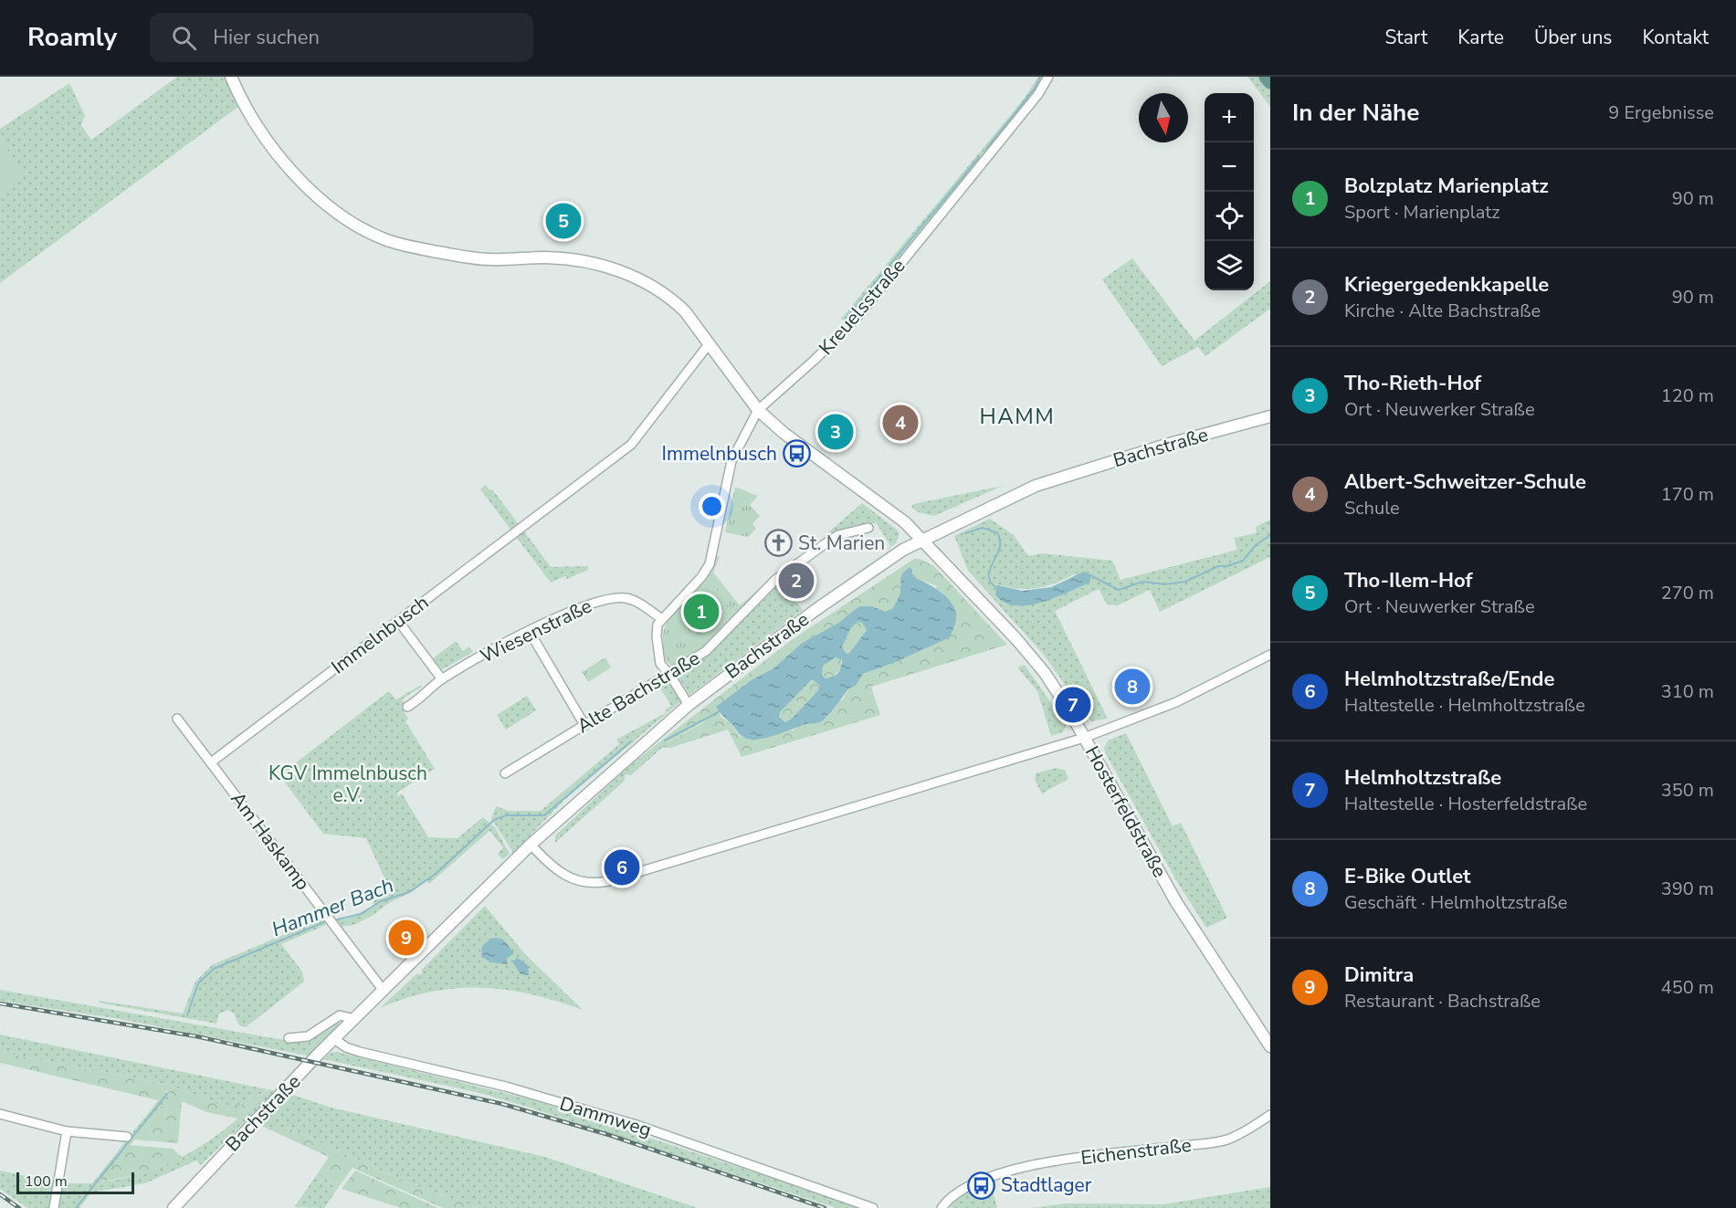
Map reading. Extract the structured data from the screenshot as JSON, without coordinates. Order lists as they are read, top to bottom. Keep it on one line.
{"streets":{"street":["Kreuelsstraße","Bachstraße","Wiesenstraße","Immelnbusch","Alte Bachstraße","Hosterfeldstraße","Am Haskamp","Dammweg","Eichenstraße"]},"crossings":[["Kreuelsstraße","Wiesenstraße"],["Kreuelsstraße","Hosterfeldstraße"],["Bachstraße","Hosterfeldstraße"],["Bachstraße","Am Haskamp"],["Bachstraße","Dammweg"],["Immelnbusch","Hosterfeldstraße"],["Immelnbusch","Am Haskamp"]],"districts":["HAMM"],"water":["Hammer Bach"],"parks":["KGV Immelnbusch e.V."],"places":{"bus stop":["Immelnbusch","Stadtlager"],"church":["St. Marien"]},"scale_bar":"100 m","north":"bottom","page":{"header":"Roamly","search":"Hier suchen","nav":["Start","Karte","Über uns","Kontakt"],"heading":["In der Nähe","9 Ergebnisse"],"map_buttons":["+","−"],"list":[{"mark":"1","name":"Bolzplatz Marienplatz","note":"Sport · Marienplatz","value":"90 m"},{"mark":"2","name":"Kriegergedenkkapelle","note":"Kirche · Alte Bachstraße","value":"90 m"},{"mark":"3","name":"Tho-Rieth-Hof","note":"Ort · Neuwerker Straße","value":"120 m"},{"mark":"4","name":"Albert-Schweitzer-Schule","note":"Schule","value":"170 m"},{"mark":"5","name":"Tho-Ilem-Hof","note":"Ort · Neuwerker Straße","value":"270 m"},{"mark":"6","name":"Helmholtzstraße/Ende","note":"Haltestelle · Helmholtzstraße","value":"310 m"},{"mark":"7","name":"Helmholtzstraße","note":"Haltestelle · Hosterfeldstraße","value":"350 m"},{"mark":"8","name":"E-Bike Outlet","note":"Geschäft · Helmholtzstraße","value":"390 m"},{"mark":"9","name":"Dimitra","note":"Restaurant · Bachstraße","value":"450 m"}],"pins":["5","4","3","2","1","8","7","6","9"],"scale":"100 m"}}
